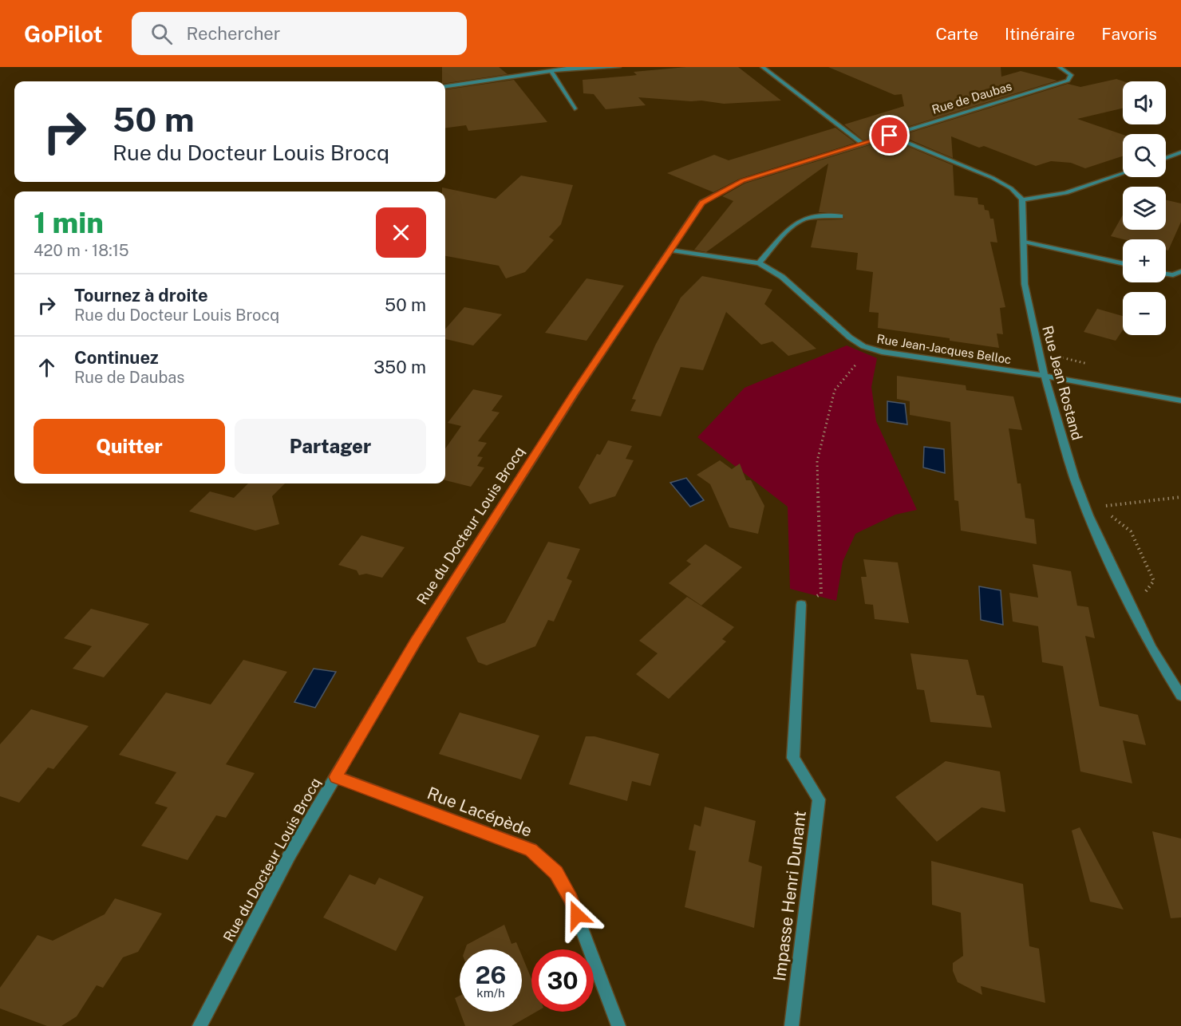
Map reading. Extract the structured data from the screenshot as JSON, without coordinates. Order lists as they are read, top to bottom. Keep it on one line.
{"streets":{"street":["Rue de Daubas","Rue Jean-Jacques Belloc","Rue Jean Rostand","Rue du Docteur Louis Brocq","Rue Lacépède","Impasse Henri Dunant"]},"crossings":[["Rue de Daubas","Rue du Docteur Louis Brocq"],["Rue Jean-Jacques Belloc","Rue Jean Rostand"],["Rue Jean-Jacques Belloc","Rue du Docteur Louis Brocq"],["Rue du Docteur Louis Brocq","Rue Lacépède"]],"page":{"header":"GoPilot","search":"Rechercher","nav":["Carte","Itinéraire","Favoris"],"map_buttons":["+","−"],"turn":["50 m","Rue du Docteur Louis Brocq"],"heading":["1 min","420 m · 18:15"],"list":[{"name":"Tournez à droite","note":"Rue du Docteur Louis Brocq","value":"50 m"},{"name":"Continuez","note":"Rue de Daubas","value":"350 m"}],"buttons":["Quitter","Partager"],"speed":"26 km/h","limit":"30"}}
